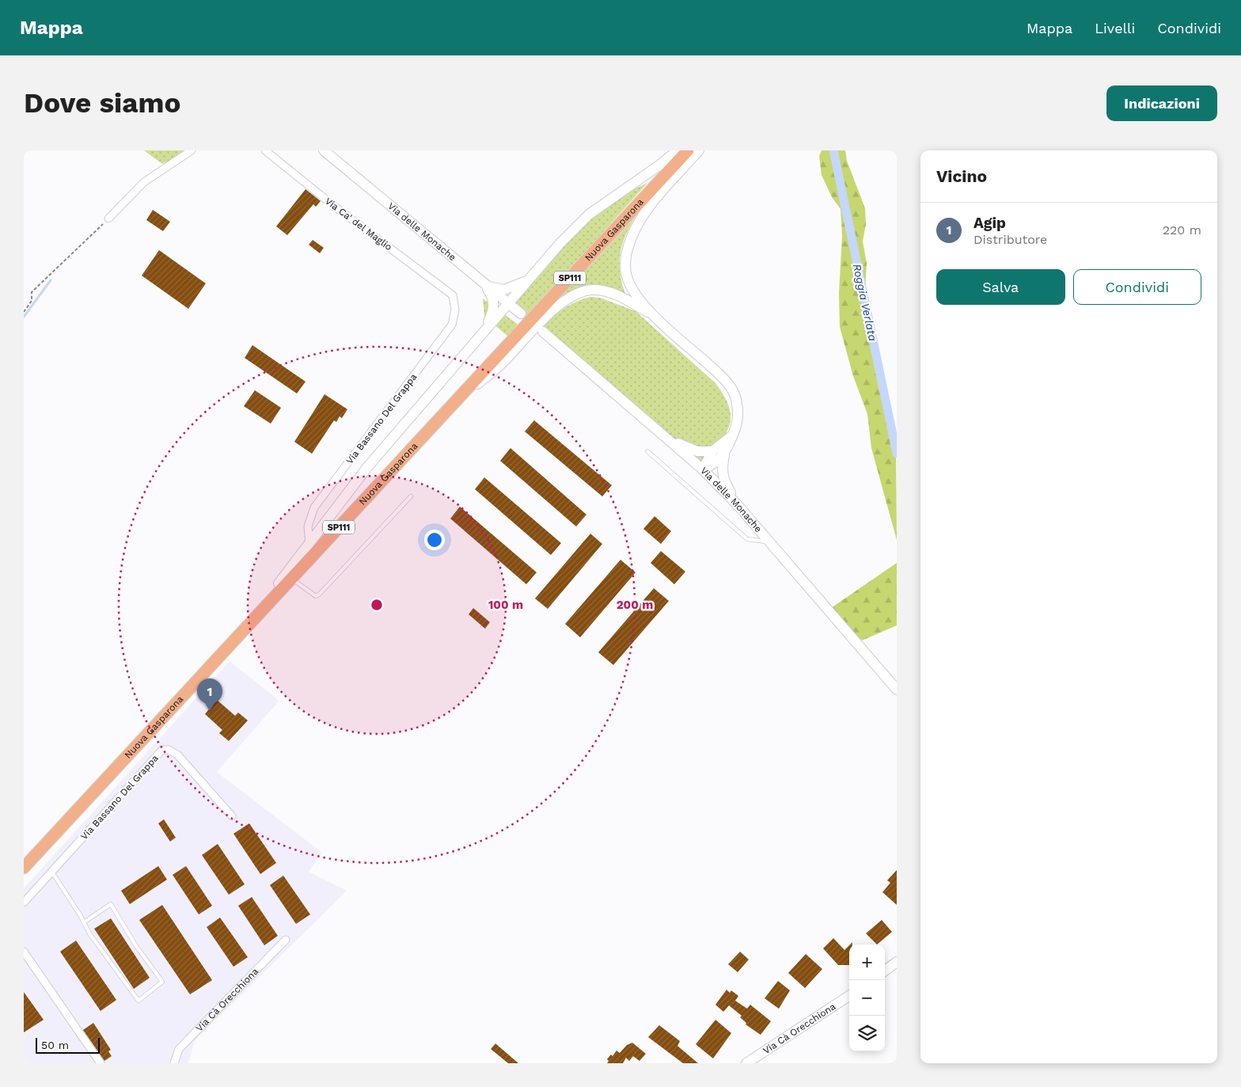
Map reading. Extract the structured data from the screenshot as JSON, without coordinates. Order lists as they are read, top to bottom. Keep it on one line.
{"streets":{"main road":["Nuova Gasparona","SP111"],"street":["Via Ca' del Maglio","Via delle Monache","Via Bassano Del Grappa","Via Cà Orecchiona"]},"crossings":[["Via Ca' del Maglio","Via Bassano Del Grappa"]],"water":["Roggia Verlata"],"scale_bar":"50 m","page":{"header":"Mappa","nav":["Mappa","Livelli","Condividi"],"buttons":["Indicazioni",["Salva","Condividi"]],"title":"Dove siamo","heading":"Vicino","list":[{"mark":"1","name":"Agip","note":"Distributore","value":"220 m"}],"pins":"1","map_buttons":["+","−"],"scale":"50 m"},"rings":["100 m","200 m"]}
